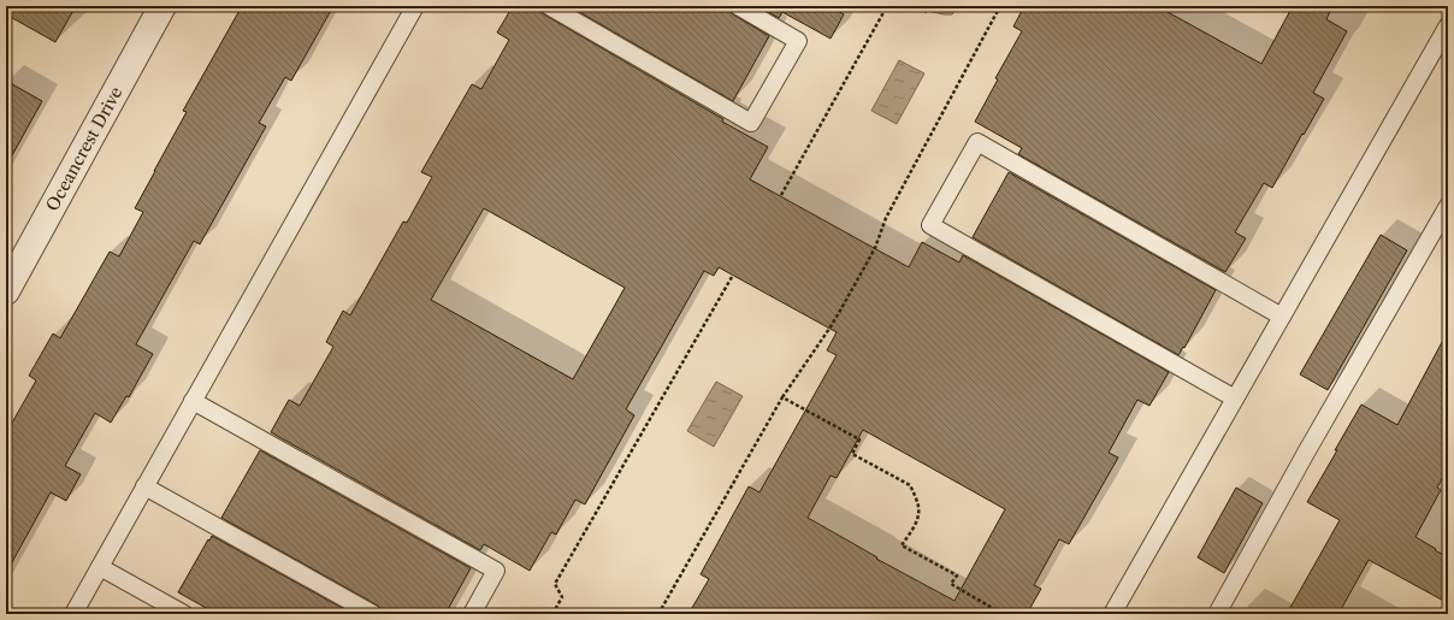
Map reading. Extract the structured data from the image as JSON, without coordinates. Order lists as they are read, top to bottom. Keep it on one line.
{"streets":{"street":["Oceancrest Drive"]}}
